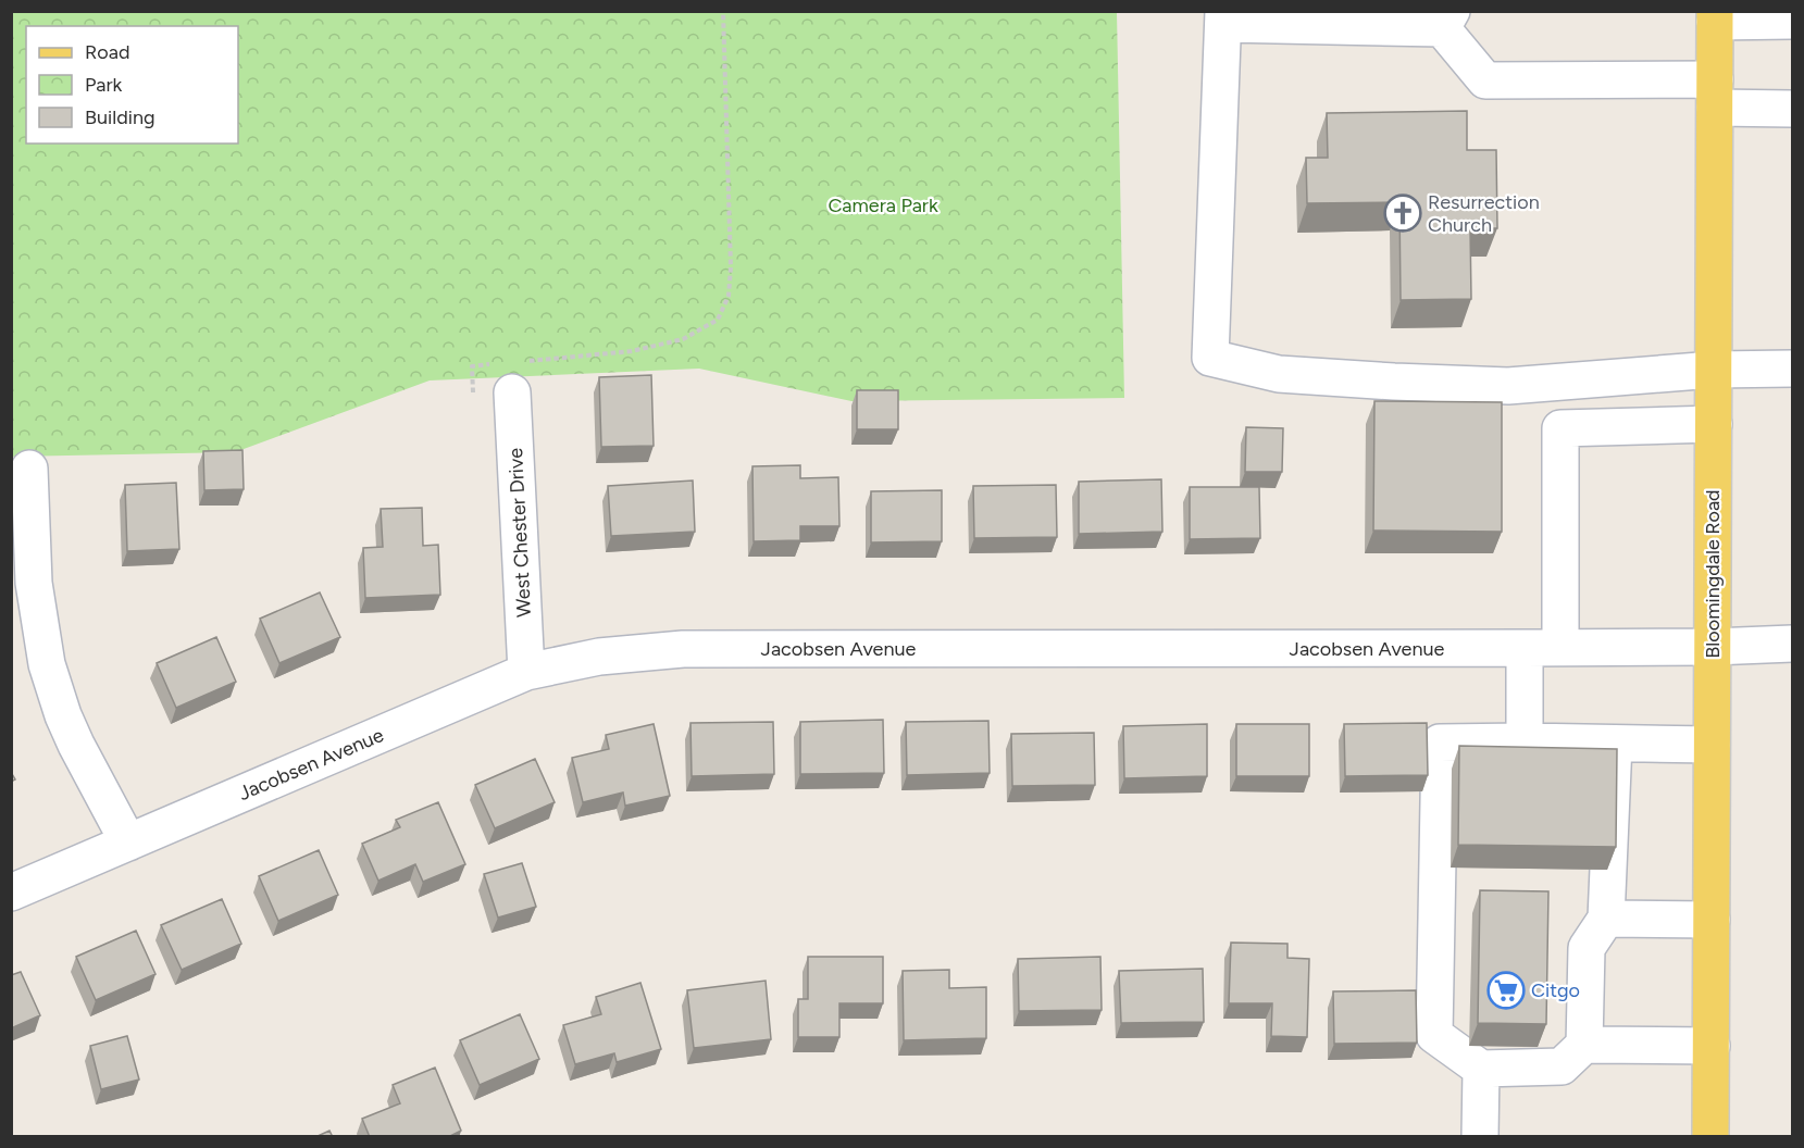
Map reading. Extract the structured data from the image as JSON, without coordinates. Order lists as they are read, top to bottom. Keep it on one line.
{"streets":{"main road":["Bloomingdale Road"],"street":["West Chester Drive","Jacobsen Avenue"]},"crossings":[["West Chester Drive","Jacobsen Avenue"],["Bloomingdale Road","Jacobsen Avenue"]],"parks":["Camera Park"],"places":{"church":["Resurrection Church"],"supermarket":["Citgo"]},"legend":["Road","Park","Building"]}
